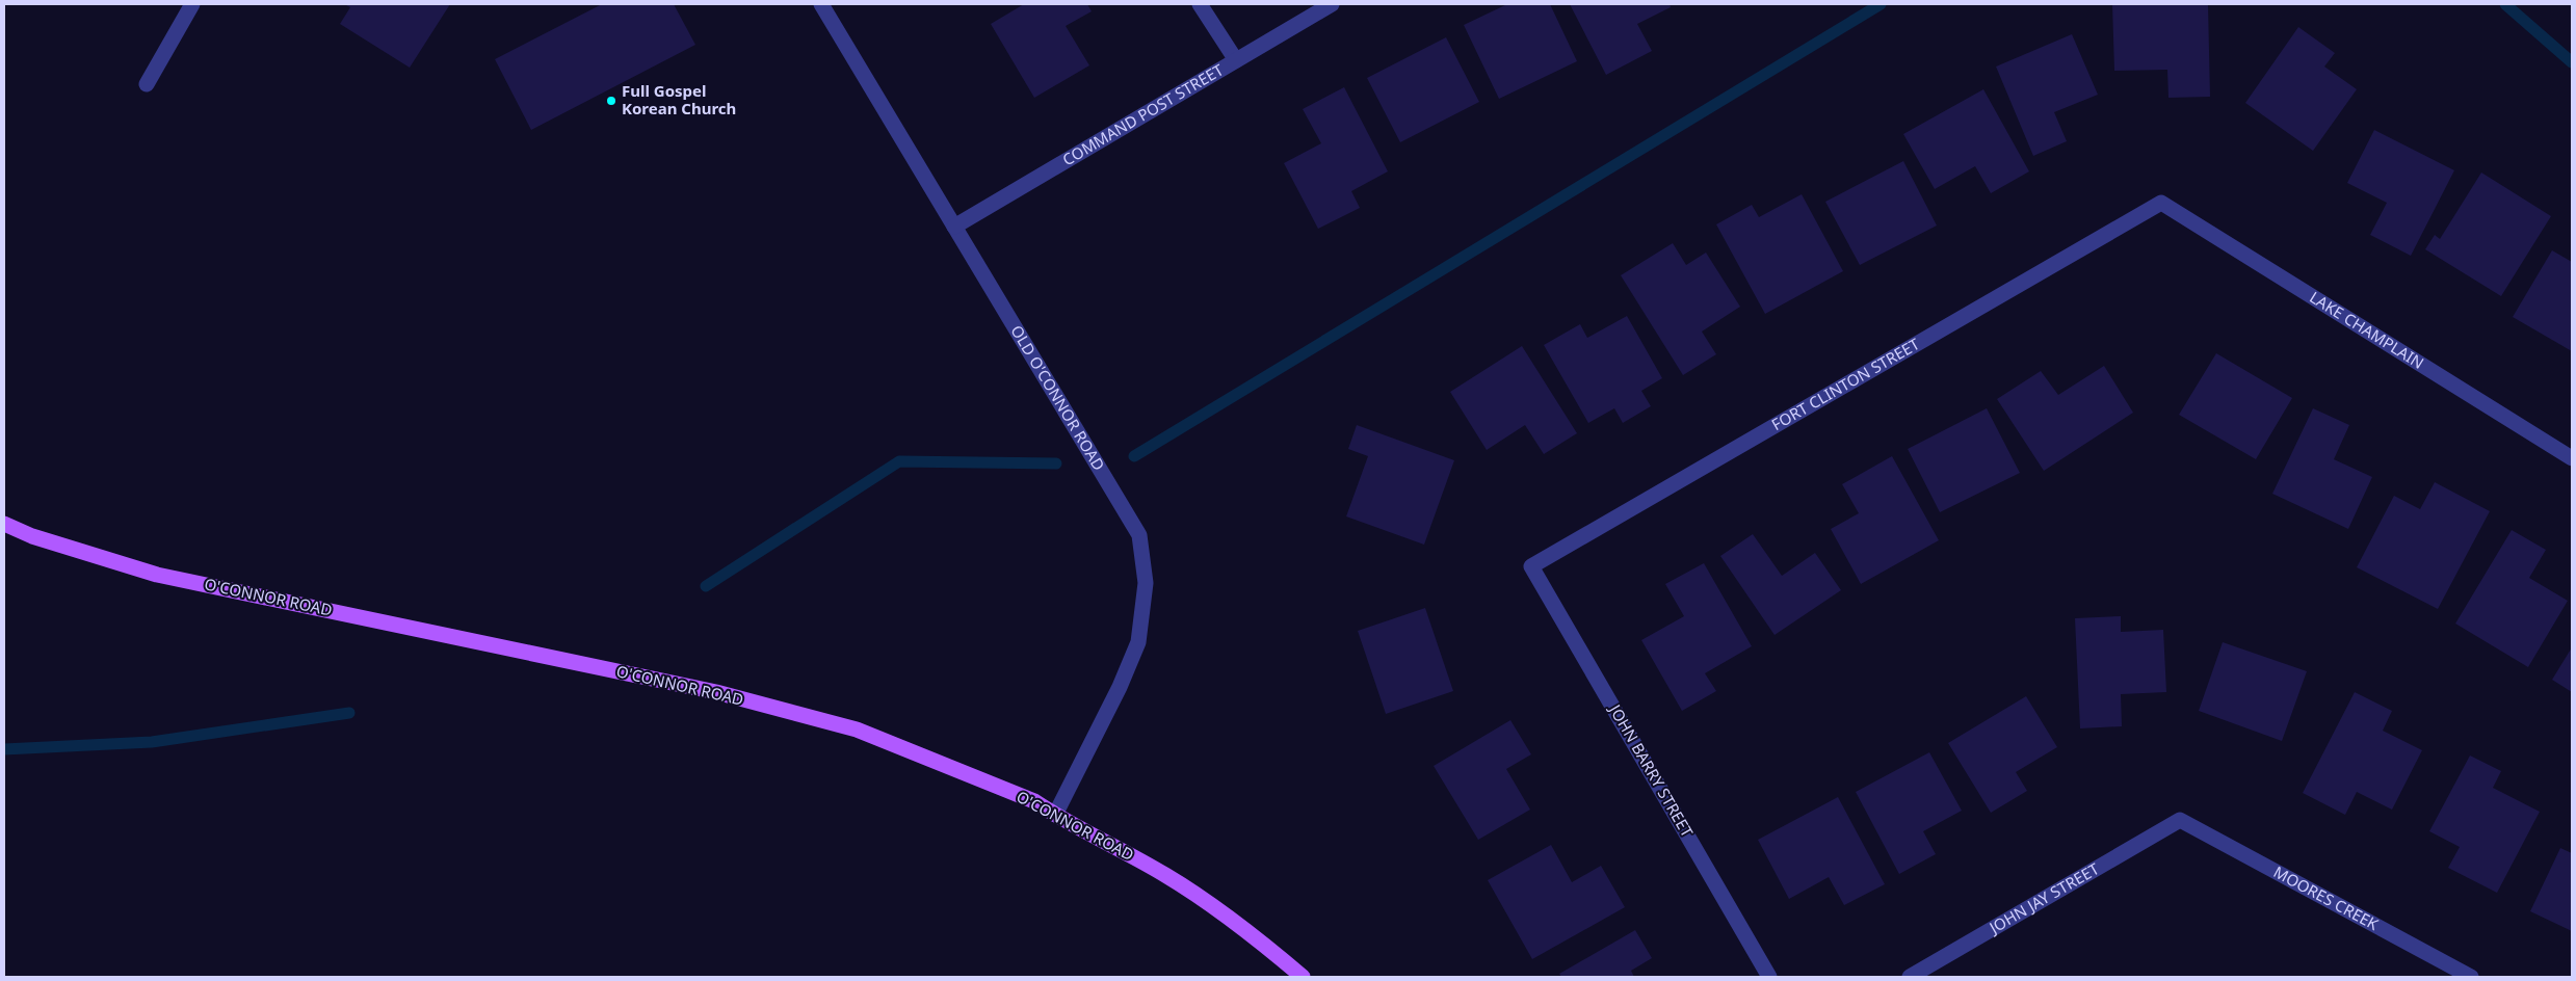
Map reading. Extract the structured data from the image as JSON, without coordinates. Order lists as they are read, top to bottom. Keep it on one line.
{"streets":{"main road":["O'CONNOR ROAD"],"street":["COMMAND POST STREET","LAKE CHAMPLAIN","FORT CLINTON STREET","OLD O'CONNOR ROAD","JOHN BARRY STREET","JOHN JAY STREET","MOORES CREEK"]},"crossings":[["COMMAND POST STREET","OLD O'CONNOR ROAD"],["LAKE CHAMPLAIN","FORT CLINTON STREET"],["FORT CLINTON STREET","JOHN BARRY STREET"],["OLD O'CONNOR ROAD","O'CONNOR ROAD"],["JOHN JAY STREET","MOORES CREEK"]],"places":["Full Gospel Korean Church"]}
